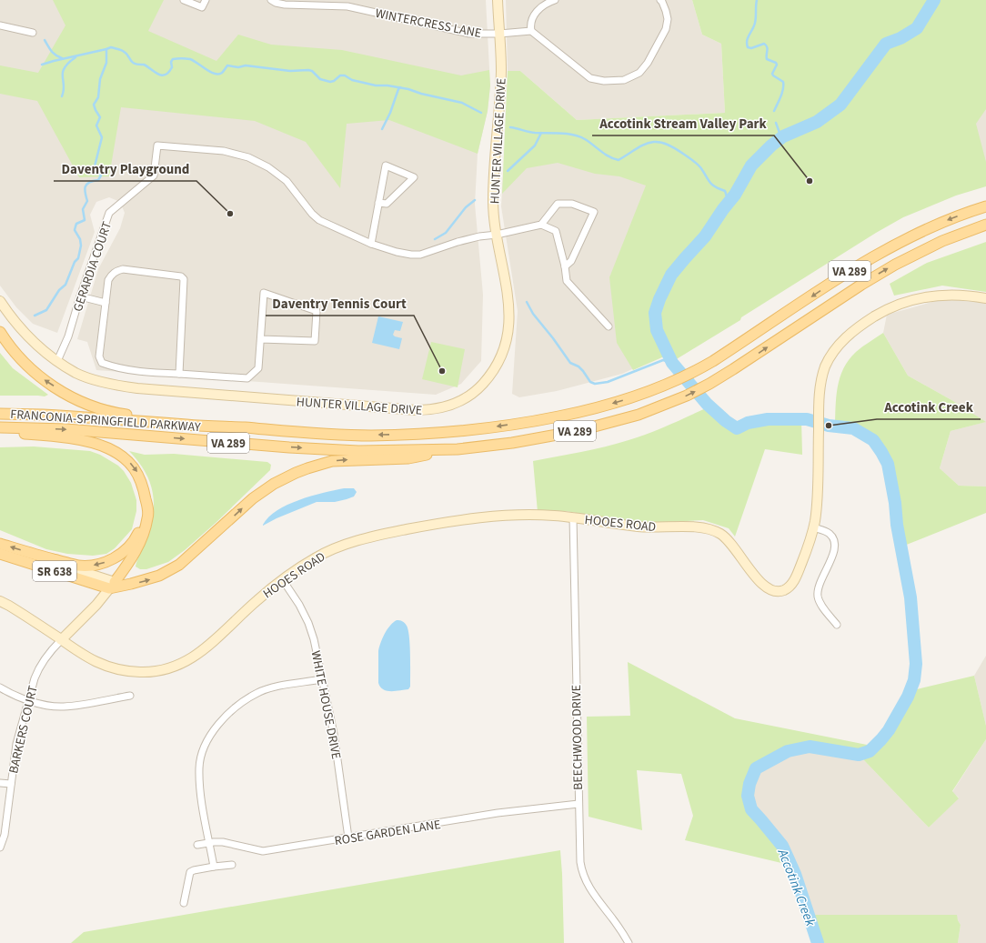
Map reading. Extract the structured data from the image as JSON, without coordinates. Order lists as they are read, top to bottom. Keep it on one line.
{"streets":{"main road":["VA 289","FRANCONIA-SPRINGFIELD PARKWAY","SR 638"],"street":["WINTERCRESS LANE","HUNTER VILLAGE DRIVE","GERARDIA COURT","HOOES ROAD","WHITE HOUSE DRIVE","BARKERS COURT","BEECHWOOD DRIVE","ROSE GARDEN LANE"]},"crossings":[["WINTERCRESS LANE","HUNTER VILLAGE DRIVE"],["HUNTER VILLAGE DRIVE","GERARDIA COURT"],["HOOES ROAD","WHITE HOUSE DRIVE"],["HOOES ROAD","BARKERS COURT"],["HOOES ROAD","BEECHWOOD DRIVE"],["WHITE HOUSE DRIVE","ROSE GARDEN LANE"],["BEECHWOOD DRIVE","ROSE GARDEN LANE"]],"water":["Accotink Creek"],"places":["Accotink Stream Valley Park","Daventry Playground","Daventry Tennis Court","Accotink Creek"]}
